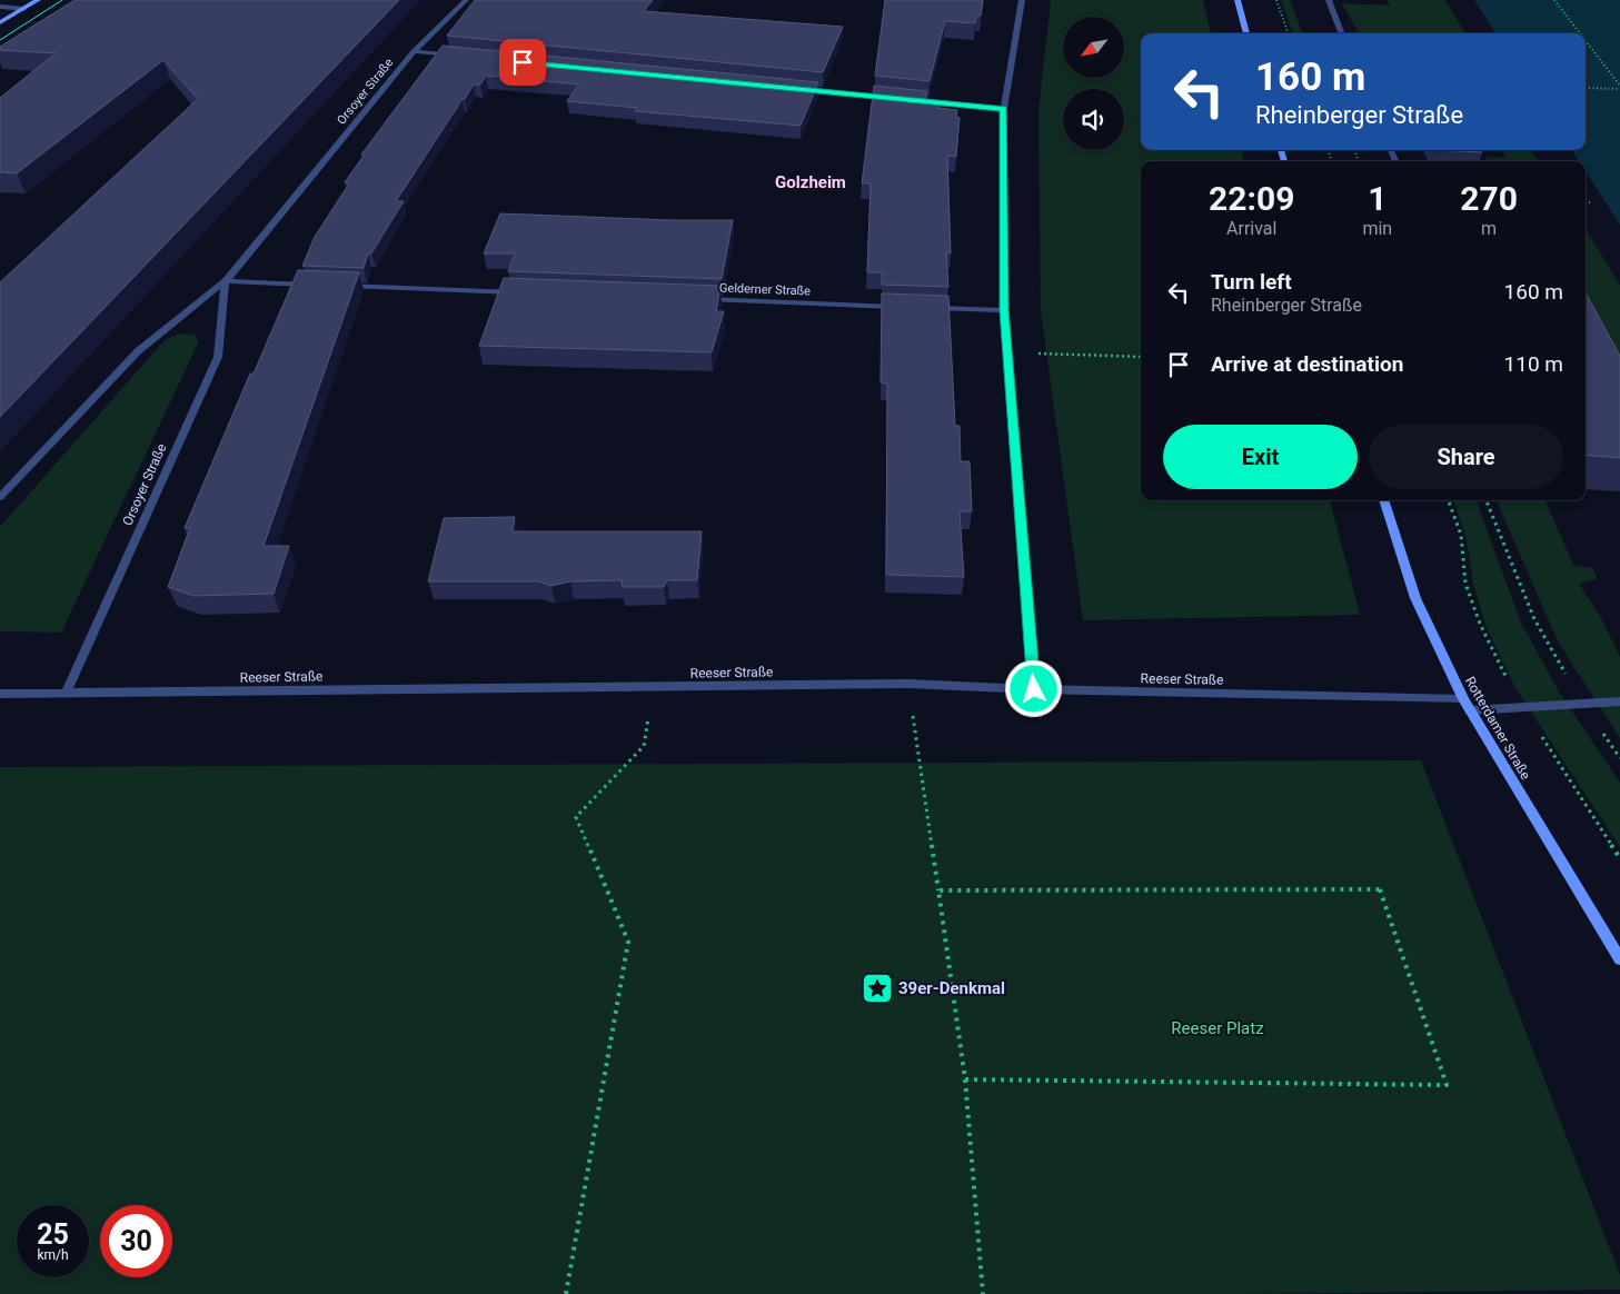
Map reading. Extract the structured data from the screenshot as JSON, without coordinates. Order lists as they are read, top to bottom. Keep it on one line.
{"streets":{"street":["Orsoyer Straße","Gelderner Straße","Reeser Straße","Rotterdamer Straße"]},"crossings":[["Orsoyer Straße","Reeser Straße"],["Reeser Straße","Rotterdamer Straße"]],"districts":["Golzheim"],"parks":["Reeser Platz"],"places":{"place":["39er-Denkmal"]},"north":"bottom left","page":{"turn":["160 m","Rheinberger Straße"],"eta":["22:09","Arrival","1","min","270","m"],"list":[{"name":"Turn left","note":"Rheinberger Straße","value":"160 m"},{"name":"Arrive at destination","value":"110 m"}],"buttons":["Exit","Share"],"speed":"25 km/h","limit":"30"}}
